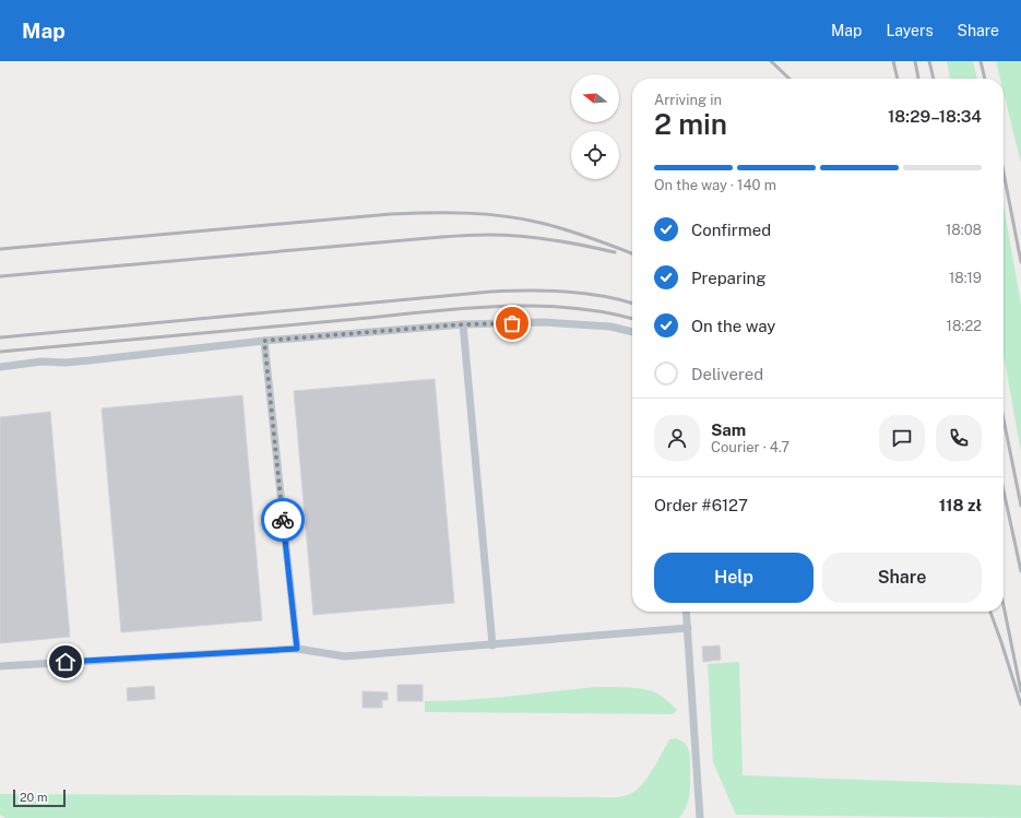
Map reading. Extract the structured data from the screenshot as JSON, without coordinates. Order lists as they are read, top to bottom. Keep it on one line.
{"scale_bar":"20 m","north":"left","page":{"header":"Map","nav":["Map","Layers","Share"],"heading":["2 min","Arriving in","18:29–18:34"],"panel":["Sam","Courier · 4.7","Order #6127","118 zł"],"bar":"On the way · 140 m","list":[["Confirmed","18:08"],["Preparing","18:19"],["On the way","18:22"],"Delivered"],"buttons":["Help","Share"],"scale":"20 m"}}
